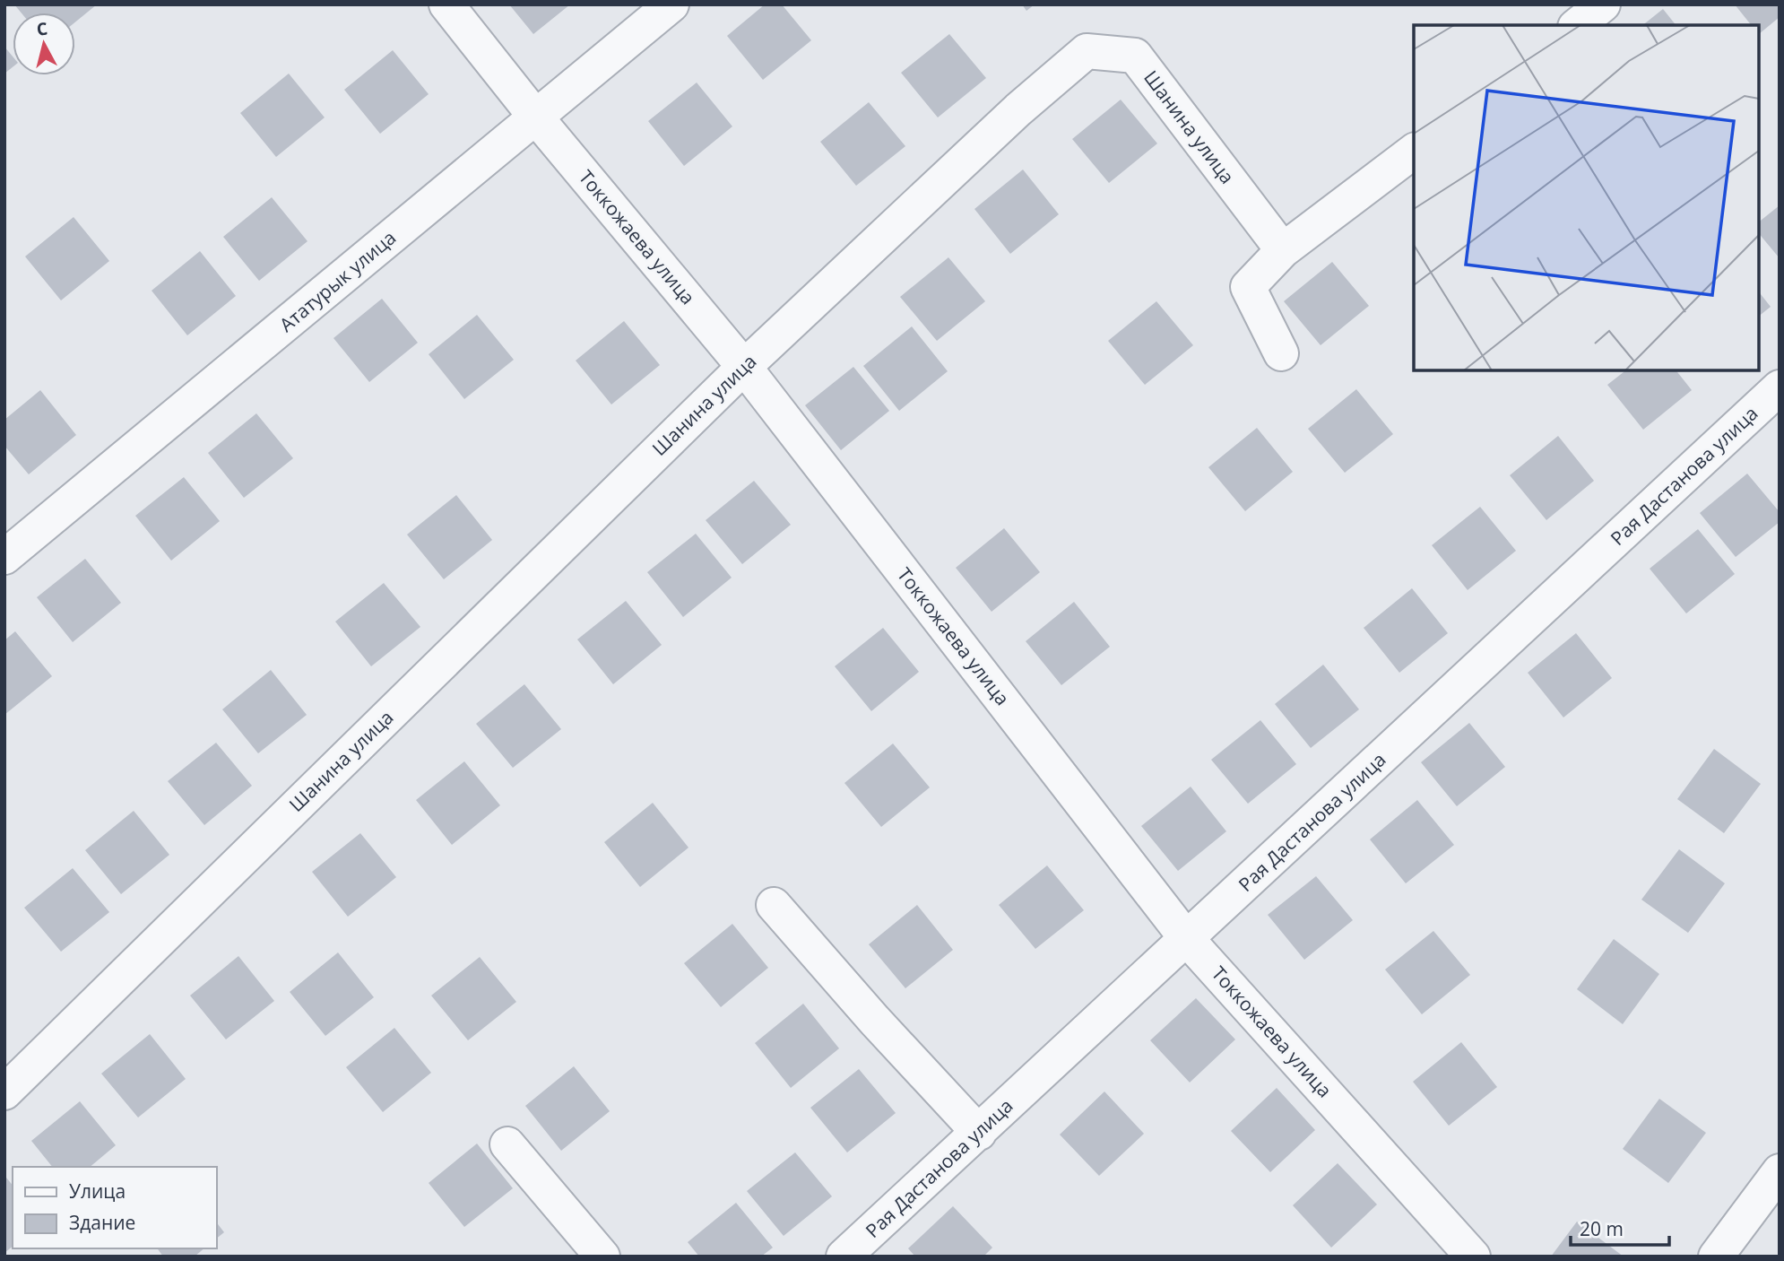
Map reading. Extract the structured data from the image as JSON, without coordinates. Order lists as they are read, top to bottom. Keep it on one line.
{"streets":{"street":["Шанина улица","Токкожаева улица","Ататурык улица","Рая Дастанова улица"]},"crossings":[["Шанина улица","Токкожаева улица"],["Токкожаева улица","Ататурык улица"],["Токкожаева улица","Рая Дастанова улица"]],"legend":["Улица","Здание"],"scale_bar":"20 m","north":"top"}
